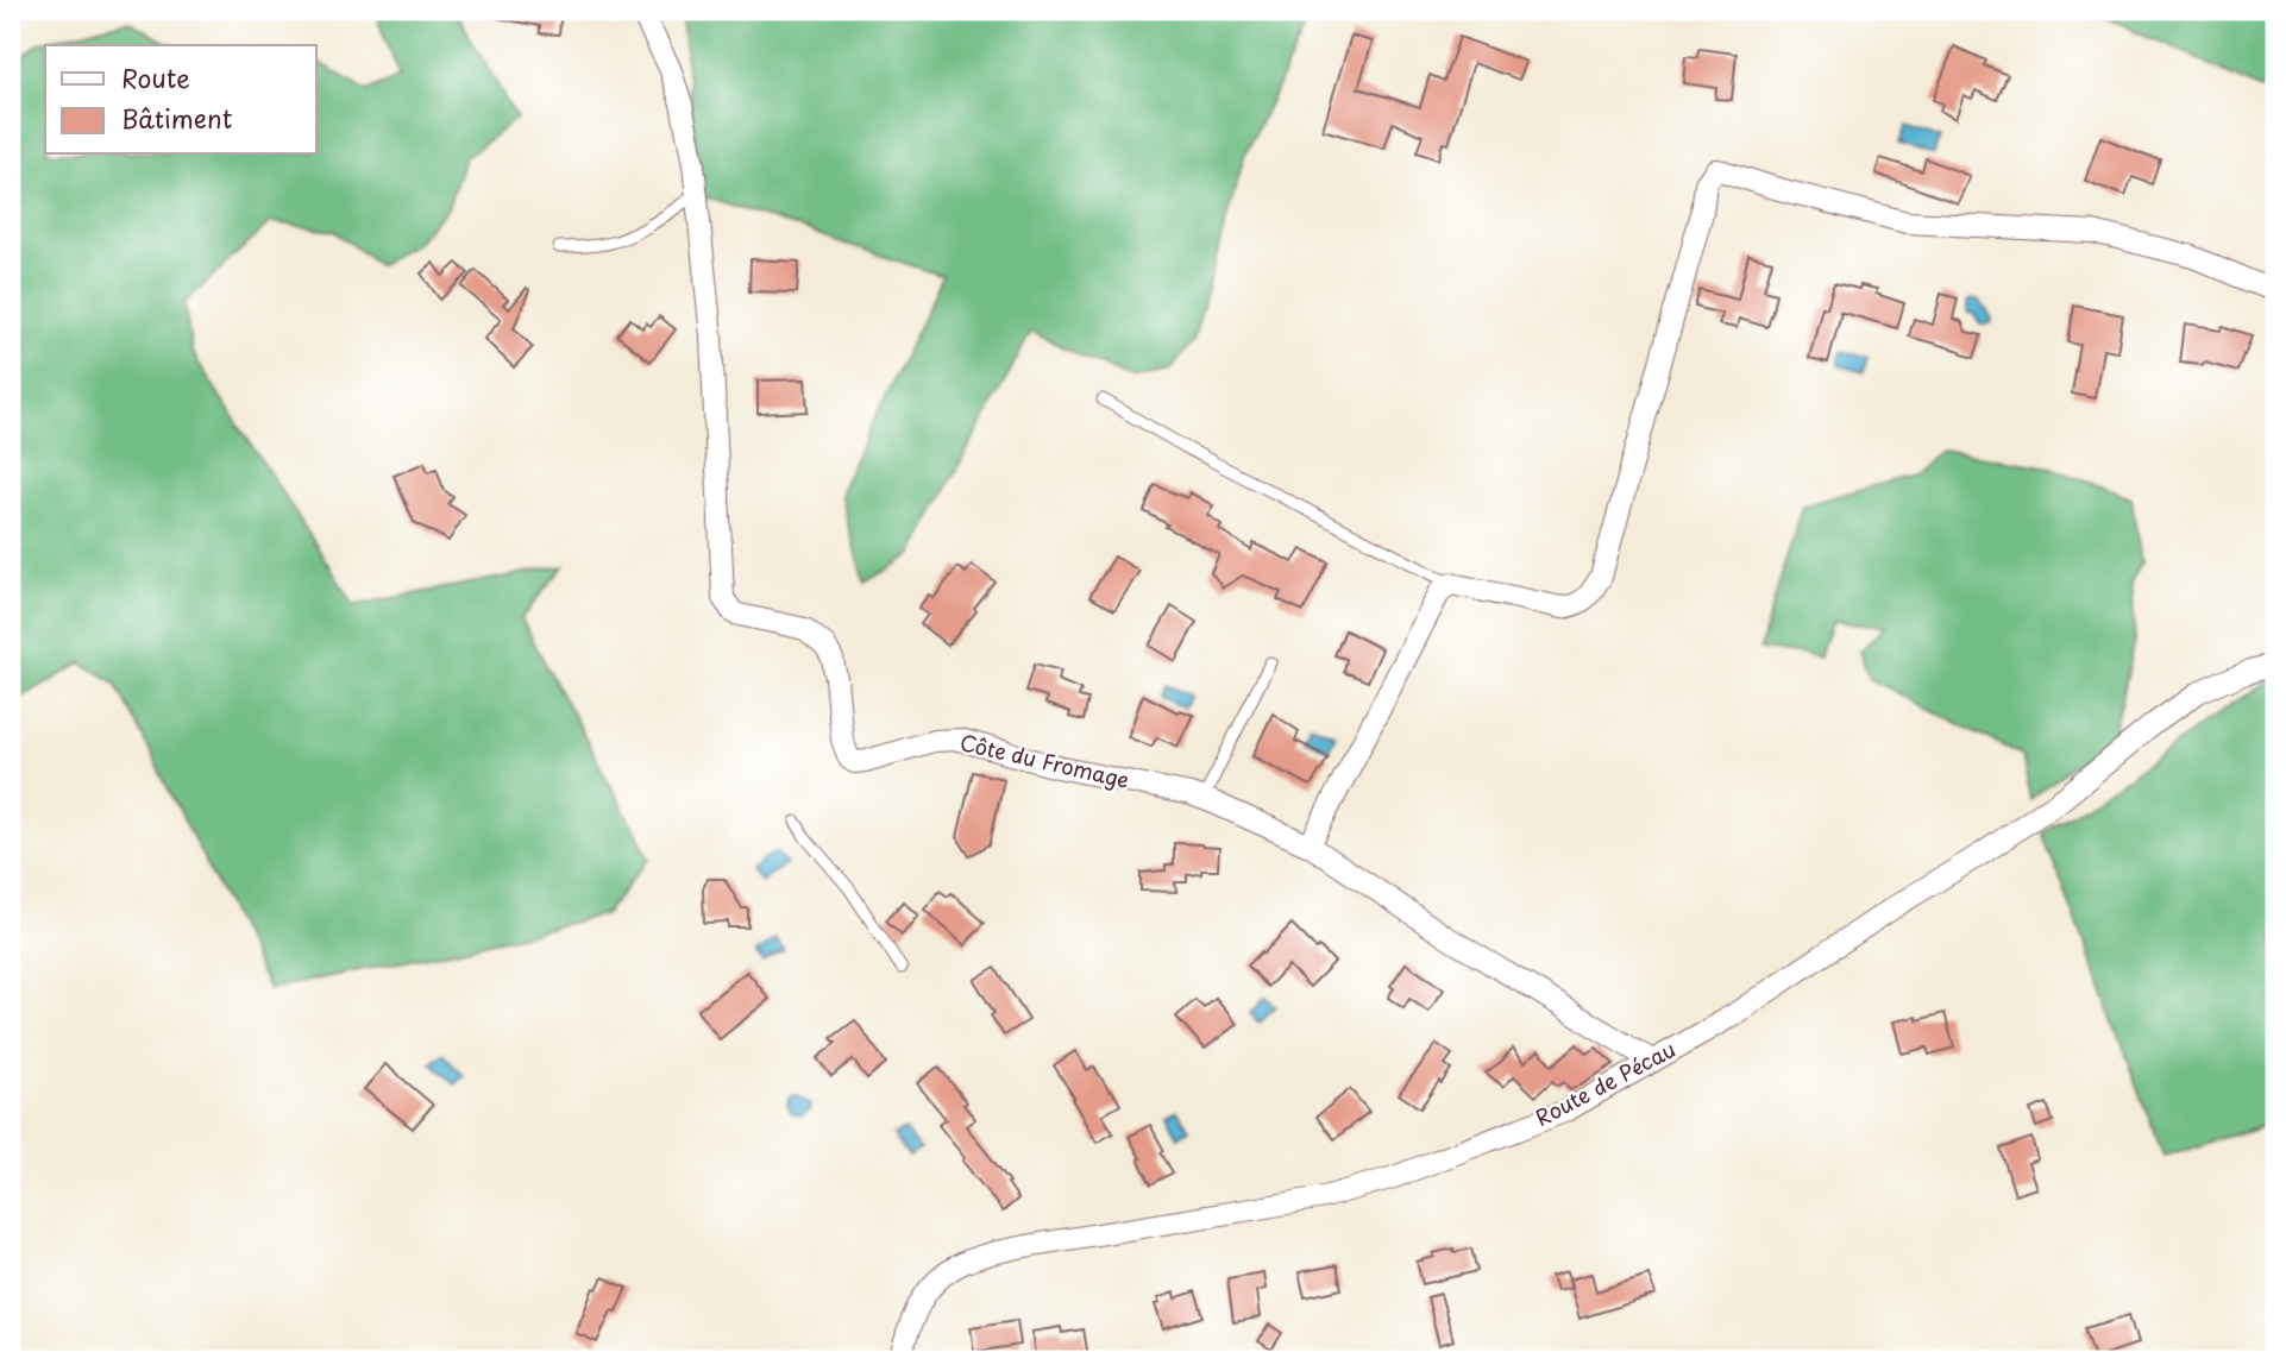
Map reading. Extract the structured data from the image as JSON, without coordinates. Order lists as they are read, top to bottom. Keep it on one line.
{"streets":{"street":["Côte du Fromage","Route de Pécau"]},"crossings":[["Côte du Fromage","Route de Pécau"]],"legend":["Route","Bâtiment"]}
